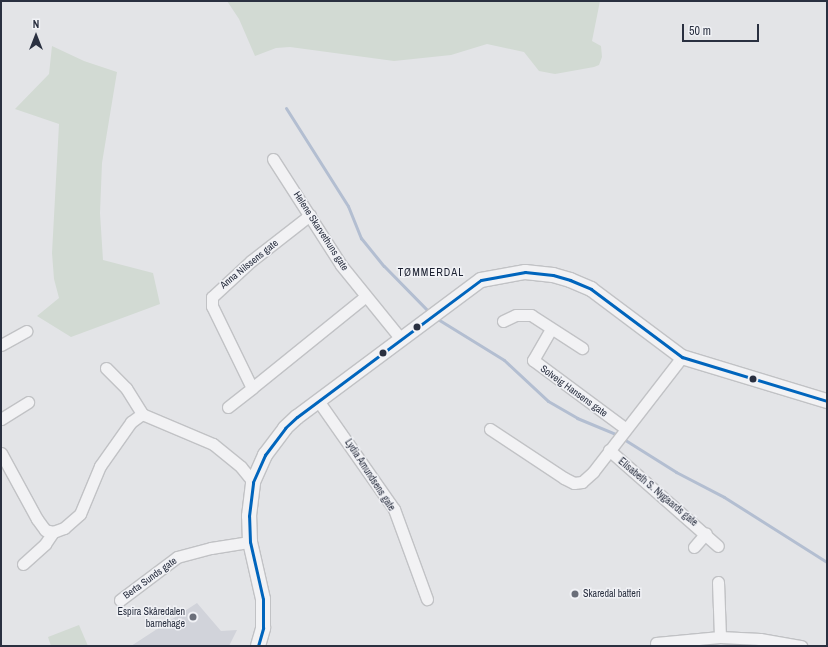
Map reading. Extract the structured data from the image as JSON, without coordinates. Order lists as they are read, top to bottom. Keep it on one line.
{"streets":{"street":["Helene Skarvethuns gate","Anna Nilssens gate","Solveig Hansens gate","Lydia Amundsens gate","Elisabeth S. Nygaards gate","Berta Sunds gate"]},"crossings":[["Helene Skarvethuns gate","Anna Nilssens gate"],["Solveig Hansens gate","Elisabeth S. Nygaards gate"]],"districts":["TØMMERDAL"],"places":["Skaredal batteri","Espira Skåredalen barnehage"],"scale_bar":"50 m","north":"top"}
